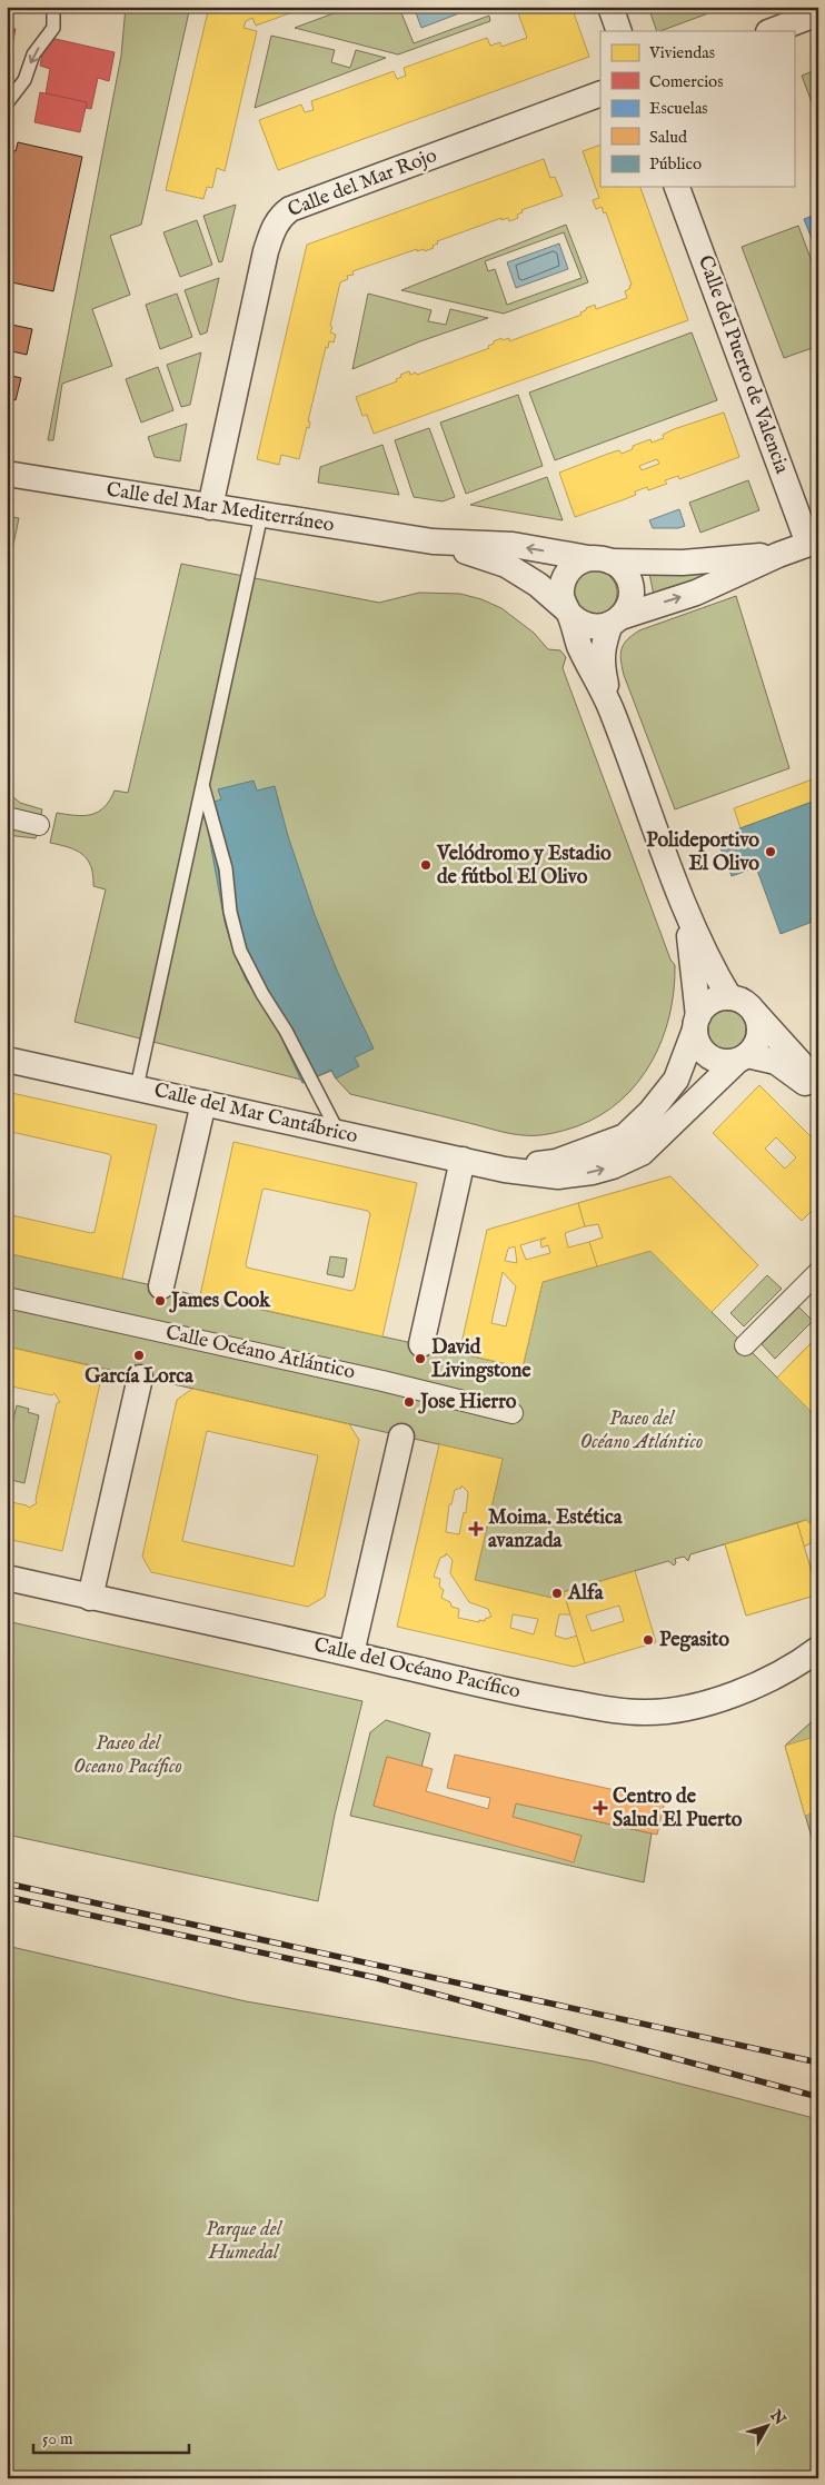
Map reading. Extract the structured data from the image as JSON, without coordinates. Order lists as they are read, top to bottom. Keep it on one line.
{"streets":{"street":["Calle del Mar Rojo","Calle del Puerto de Valencia","Calle del Mar Mediterráneo","Calle del Mar Cantábrico","Calle Océano Atlántico","Calle del Océano Pacífico"]},"crossings":[["Calle del Mar Rojo","Calle del Mar Mediterráneo"],["Calle del Puerto de Valencia","Calle del Mar Mediterráneo"]],"parks":["Paseo del Océano Atlántico","Paseo del Oceano Pacífico","Parque del Humedal"],"places":{"other":["Polideportivo El Olivo","Velódromo y Estadio de fútbol El Olivo","James Cook","García Lorca","David Livingstone","Jose Hierro","Alfa","Pegasito"],"health":["Moima. Estética avanzada","Centro de Salud El Puerto"]},"legend":["Viviendas","Comercios","Escuelas","Salud","Público"],"scale_bar":"50 m","north":"top right"}
